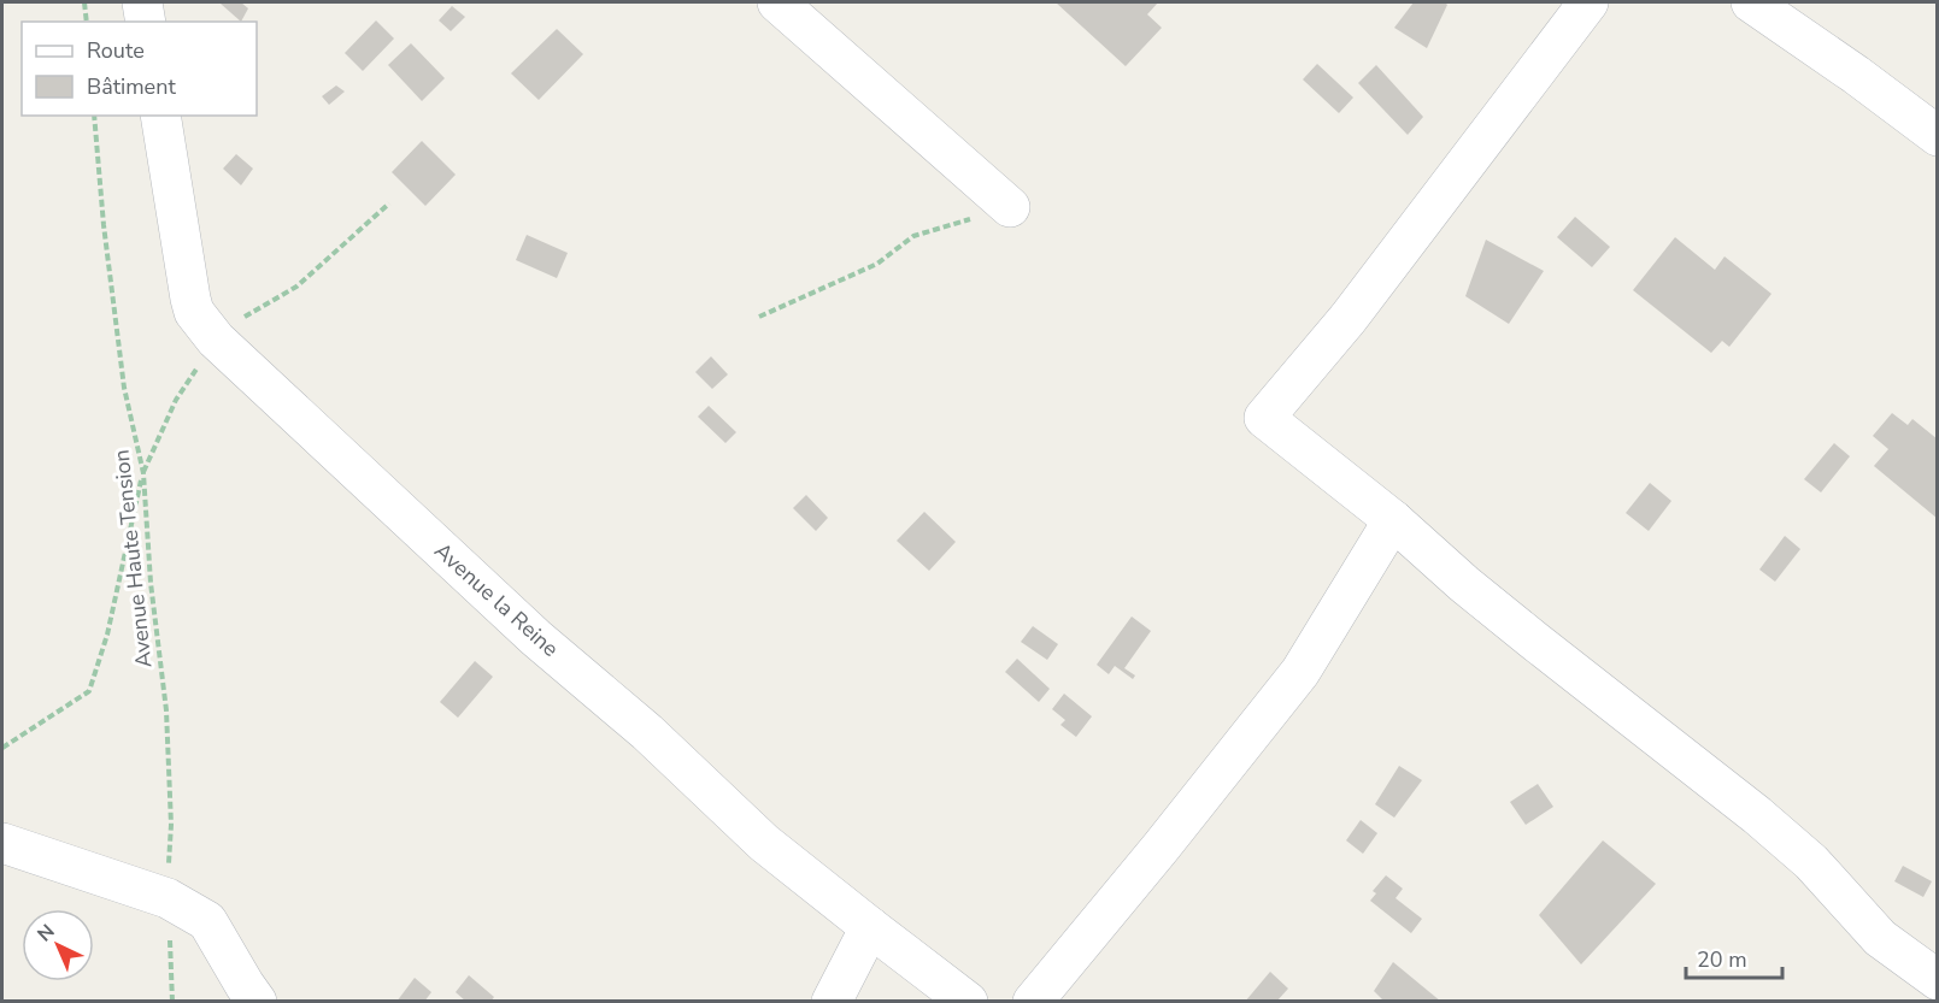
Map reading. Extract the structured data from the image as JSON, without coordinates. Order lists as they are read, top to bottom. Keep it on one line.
{"streets":{"street":["Avenue la Reine"],"path":["Avenue Haute Tension"]},"legend":["Route","Bâtiment"],"scale_bar":"20 m","north":"top left"}
